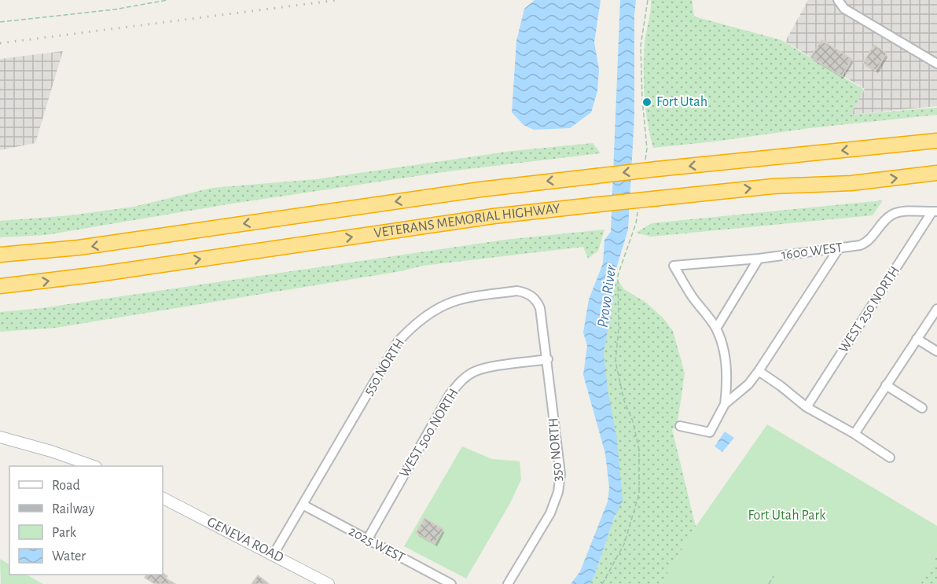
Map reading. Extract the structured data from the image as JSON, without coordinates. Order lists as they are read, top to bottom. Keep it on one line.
{"streets":{"highway":["VETERANS MEMORIAL HIGHWAY"],"main road":["GENEVA ROAD"],"street":["1600 WEST","WEST 250 NORTH","550 NORTH","WEST 500 NORTH","350 NORTH","2025 WEST"]},"crossings":[["1600 WEST","WEST 250 NORTH"],["550 NORTH","WEST 500 NORTH"],["550 NORTH","350 NORTH"],["550 NORTH","GENEVA ROAD"],["550 NORTH","2025 WEST"],["WEST 500 NORTH","350 NORTH"],["WEST 500 NORTH","2025 WEST"]],"water":["Provo River"],"parks":["Fort Utah Park"],"places":["Fort Utah"],"legend":["Road","Railway","Park","Water"]}
